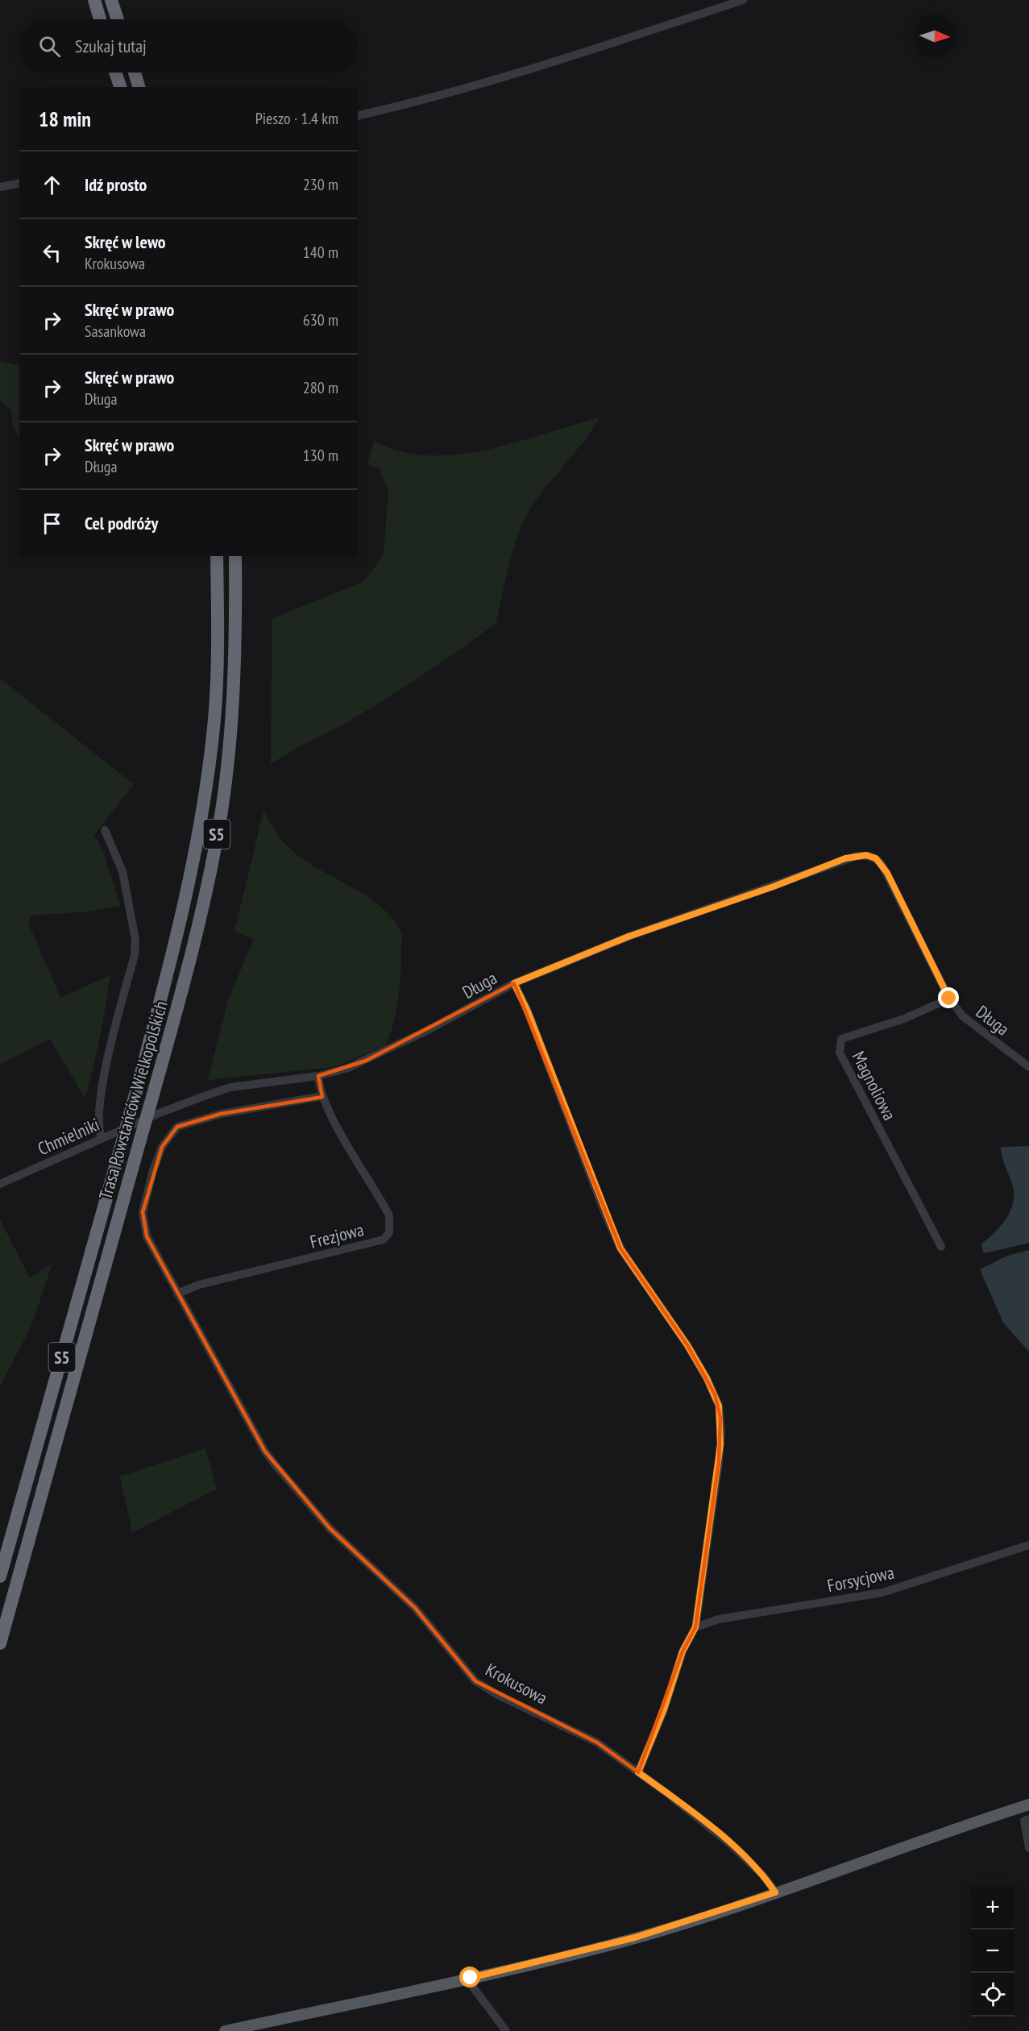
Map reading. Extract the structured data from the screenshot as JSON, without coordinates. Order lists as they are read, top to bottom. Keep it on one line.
{"streets":{"highway":["S5","Trasa Powstańców Wielkopolskich"],"street":["Długa","Magnoliowa","Chmielniki","Frezjowa","Forsycjowa","Krokusowa"]},"crossings":[["Długa","Magnoliowa"],["Długa","Chmielniki"],["Długa","Frezjowa"],["Frezjowa","Krokusowa"]],"north":"right","page":{"search":"Szukaj tutaj","heading":["18 min","Pieszo · 1.4 km"],"list":[["Idź prosto","230 m"],["Skręć w lewo","Krokusowa","140 m"],["Skręć w prawo","Sasankowa","630 m"],["Skręć w prawo","Długa","280 m"],["Skręć w prawo","Długa","130 m"],"Cel podróży"],"map_buttons":["+","−"]}}
